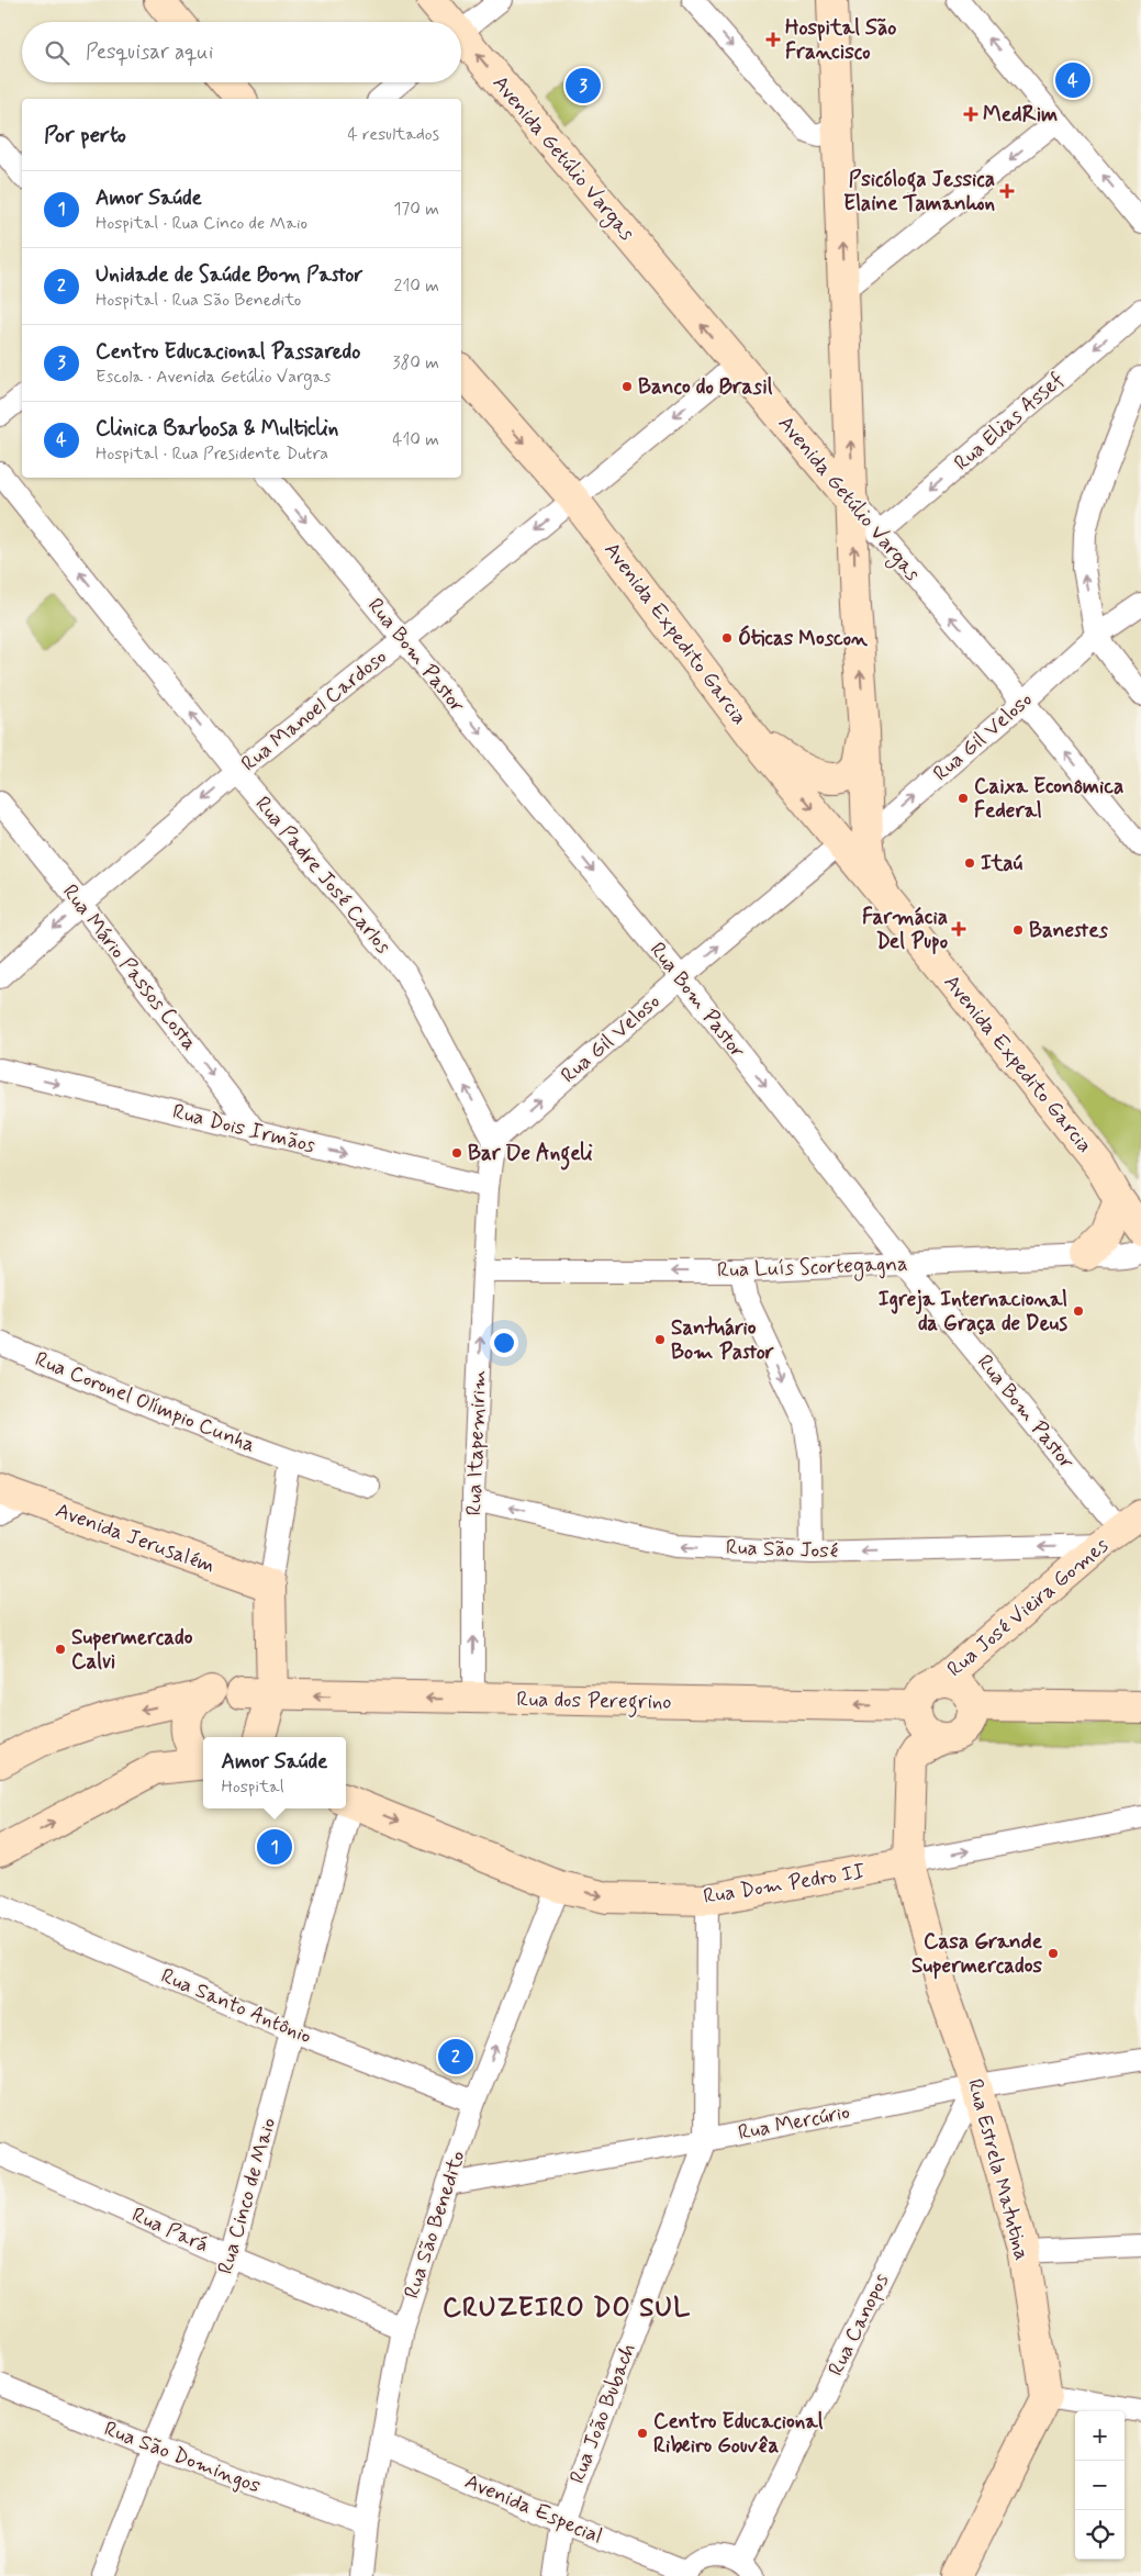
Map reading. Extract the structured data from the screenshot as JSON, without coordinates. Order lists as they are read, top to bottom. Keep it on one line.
{"streets":{"street":["Avenida Getúlio Vargas","Rua Elias Assef","Avenida Expedito Garcia","Rua Bom Pastor","Rua Manoel Cardoso","Rua Gil Veloso","Rua Padre José Carlos","Rua Mário Passos Costa","Rua Dois Irmãos","Rua Luís Scortegagna","Rua Coronel Olímpio Cunha","Rua Itapemirim","Avenida Jerusalém","Rua São José","Rua José Vieira Gomes","Rua dos Peregrino","Rua Dom Pedro II","Rua Santo Antônio","Rua Mercúrio","Rua Estrela Matutina","Rua Cinco de Maio","Rua São Benedito","Rua Pará","Rua Canopos","Rua João Bubach","Rua São Domingos","Avenida Especial"]},"crossings":[["Avenida Getúlio Vargas","Rua Elias Assef"],["Avenida Getúlio Vargas","Rua Manoel Cardoso"],["Avenida Getúlio Vargas","Rua Gil Veloso"],["Avenida Expedito Garcia","Rua Manoel Cardoso"],["Avenida Expedito Garcia","Rua Gil Veloso"],["Rua Bom Pastor","Rua Manoel Cardoso"],["Rua Bom Pastor","Rua Gil Veloso"],["Rua Bom Pastor","Rua Luís Scortegagna"],["Rua Bom Pastor","Rua São José"],["Rua Bom Pastor","Rua José Vieira Gomes"],["Rua Manoel Cardoso","Rua Padre José Carlos"],["Rua Manoel Cardoso","Rua Mário Passos Costa"],["Rua Gil Veloso","Rua Padre José Carlos"],["Rua Mário Passos Costa","Rua Dois Irmãos"],["Rua Dois Irmãos","Rua Itapemirim"],["Rua Luís Scortegagna","Rua Itapemirim"],["Rua Itapemirim","Rua São José"],["Rua Itapemirim","Rua dos Peregrino"],["Rua São José","Rua José Vieira Gomes"],["Rua José Vieira Gomes","Rua dos Peregrino"],["Rua José Vieira Gomes","Rua Estrela Matutina"],["Rua dos Peregrino","Rua Estrela Matutina"],["Rua Dom Pedro II","Rua Estrela Matutina"],["Rua Dom Pedro II","Rua São Benedito"],["Rua Dom Pedro II","Rua João Bubach"],["Rua Santo Antônio","Rua Cinco de Maio"],["Rua Santo Antônio","Rua São Benedito"],["Rua Mercúrio","Rua Estrela Matutina"],["Rua Mercúrio","Rua São Benedito"],["Rua Mercúrio","Rua Canopos"],["Rua Mercúrio","Rua João Bubach"],["Rua Estrela Matutina","Rua Canopos"],["Rua Cinco de Maio","Rua Pará"],["Rua Cinco de Maio","Rua São Domingos"],["Rua São Benedito","Rua Pará"],["Rua São Benedito","Rua São Domingos"],["Rua São Benedito","Avenida Especial"],["Rua João Bubach","Avenida Especial"]],"one_way":["Avenida Getúlio Vargas","Rua Elias Assef","Rua Bom Pastor","Rua Manoel Cardoso","Rua Gil Veloso","Rua Padre José Carlos","Rua Mário Passos Costa","Rua Dois Irmãos","Rua Luís Scortegagna","Rua Itapemirim","Rua São José","Rua dos Peregrino","Rua Dom Pedro II"],"districts":["CRUZEIRO DO SUL"],"places":{"health":["Hospital São Francisco","MedRim","Psicóloga Jessica Elaine Tamanhon","Farmácia Del Pupo"],"other":["Banco do Brasil","Óticas Moscon","Caixa Econômica Federal","Itaú","Banestes","Bar De Angeli","Igreja Internacional da Graça de Deus","Santuário Bom Pastor","Supermercado Calvi","Casa Grande Supermercados","Centro Educacional Ribeiro Gouvêa"]},"page":{"search":"Pesquisar aqui","pins":["4","3","1","2"],"heading":["Por perto","4 resultados"],"list":[{"mark":"1","name":"Amor Saúde","note":"Hospital · Rua Cinco de Maio","value":"170 m"},{"mark":"2","name":"Unidade de Saúde Bom Pastor","note":"Hospital · Rua São Benedito","value":"210 m"},{"mark":"3","name":"Centro Educacional Passaredo","note":"Escola · Avenida Getúlio Vargas","value":"380 m"},{"mark":"4","name":"Clinica Barbosa & Multiclin","note":"Hospital · Rua Presidente Dutra","value":"410 m"}],"popup":["Amor Saúde","Hospital"],"map_buttons":["+","−"]}}
